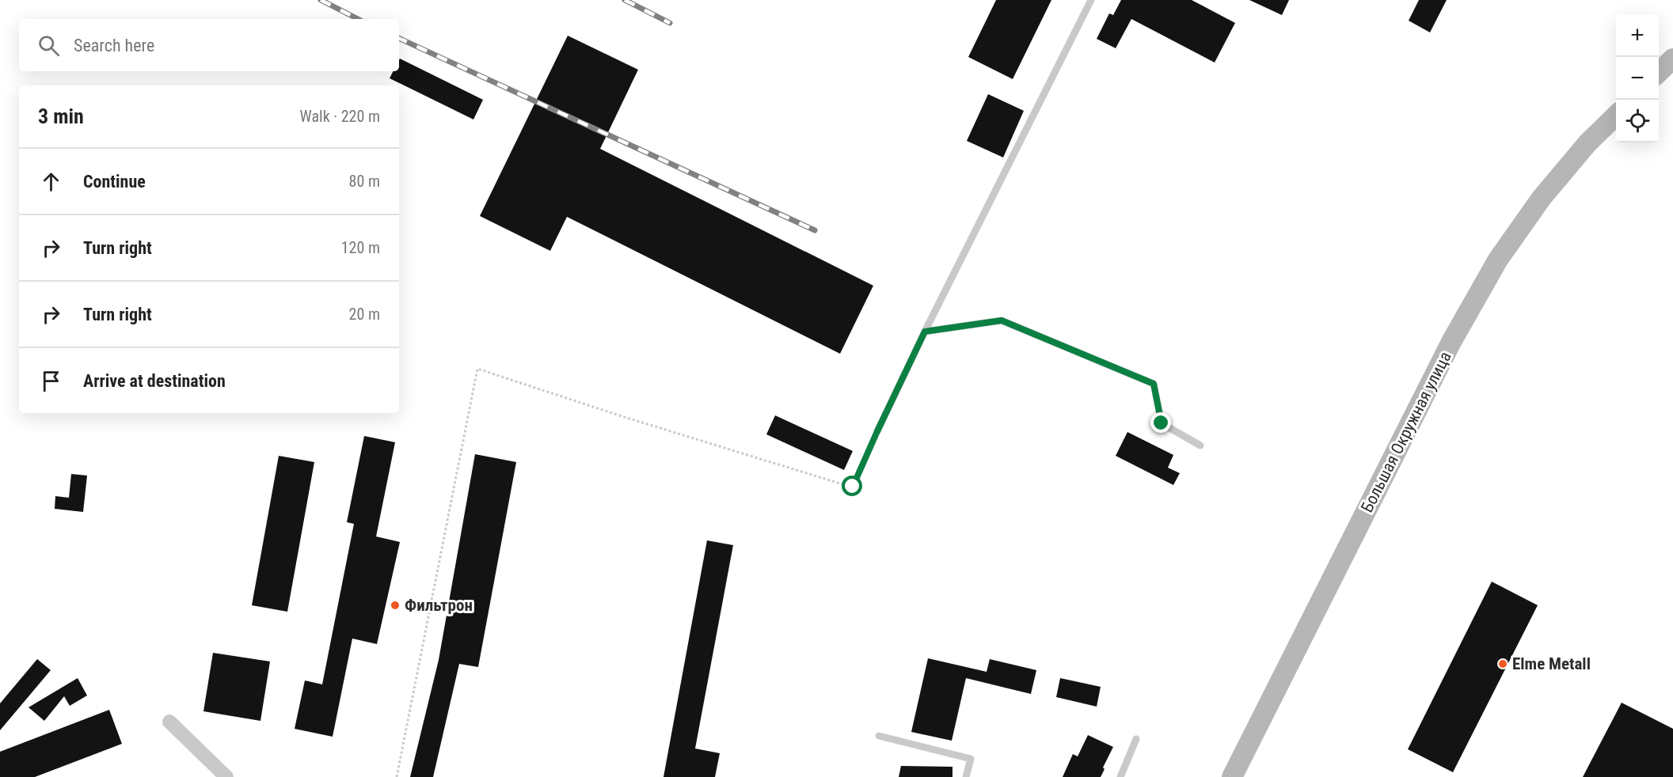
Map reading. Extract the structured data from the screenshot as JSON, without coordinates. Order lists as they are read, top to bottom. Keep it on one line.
{"streets":{"main road":["Большая Окружная улица"]},"places":["Фильтрон","Elme Metall"],"page":{"map_buttons":["+","−"],"search":"Search here","heading":["3 min","Walk · 220 m"],"list":[["Continue","80 m"],["Turn right","120 m"],["Turn right","20 m"],"Arrive at destination"]}}
